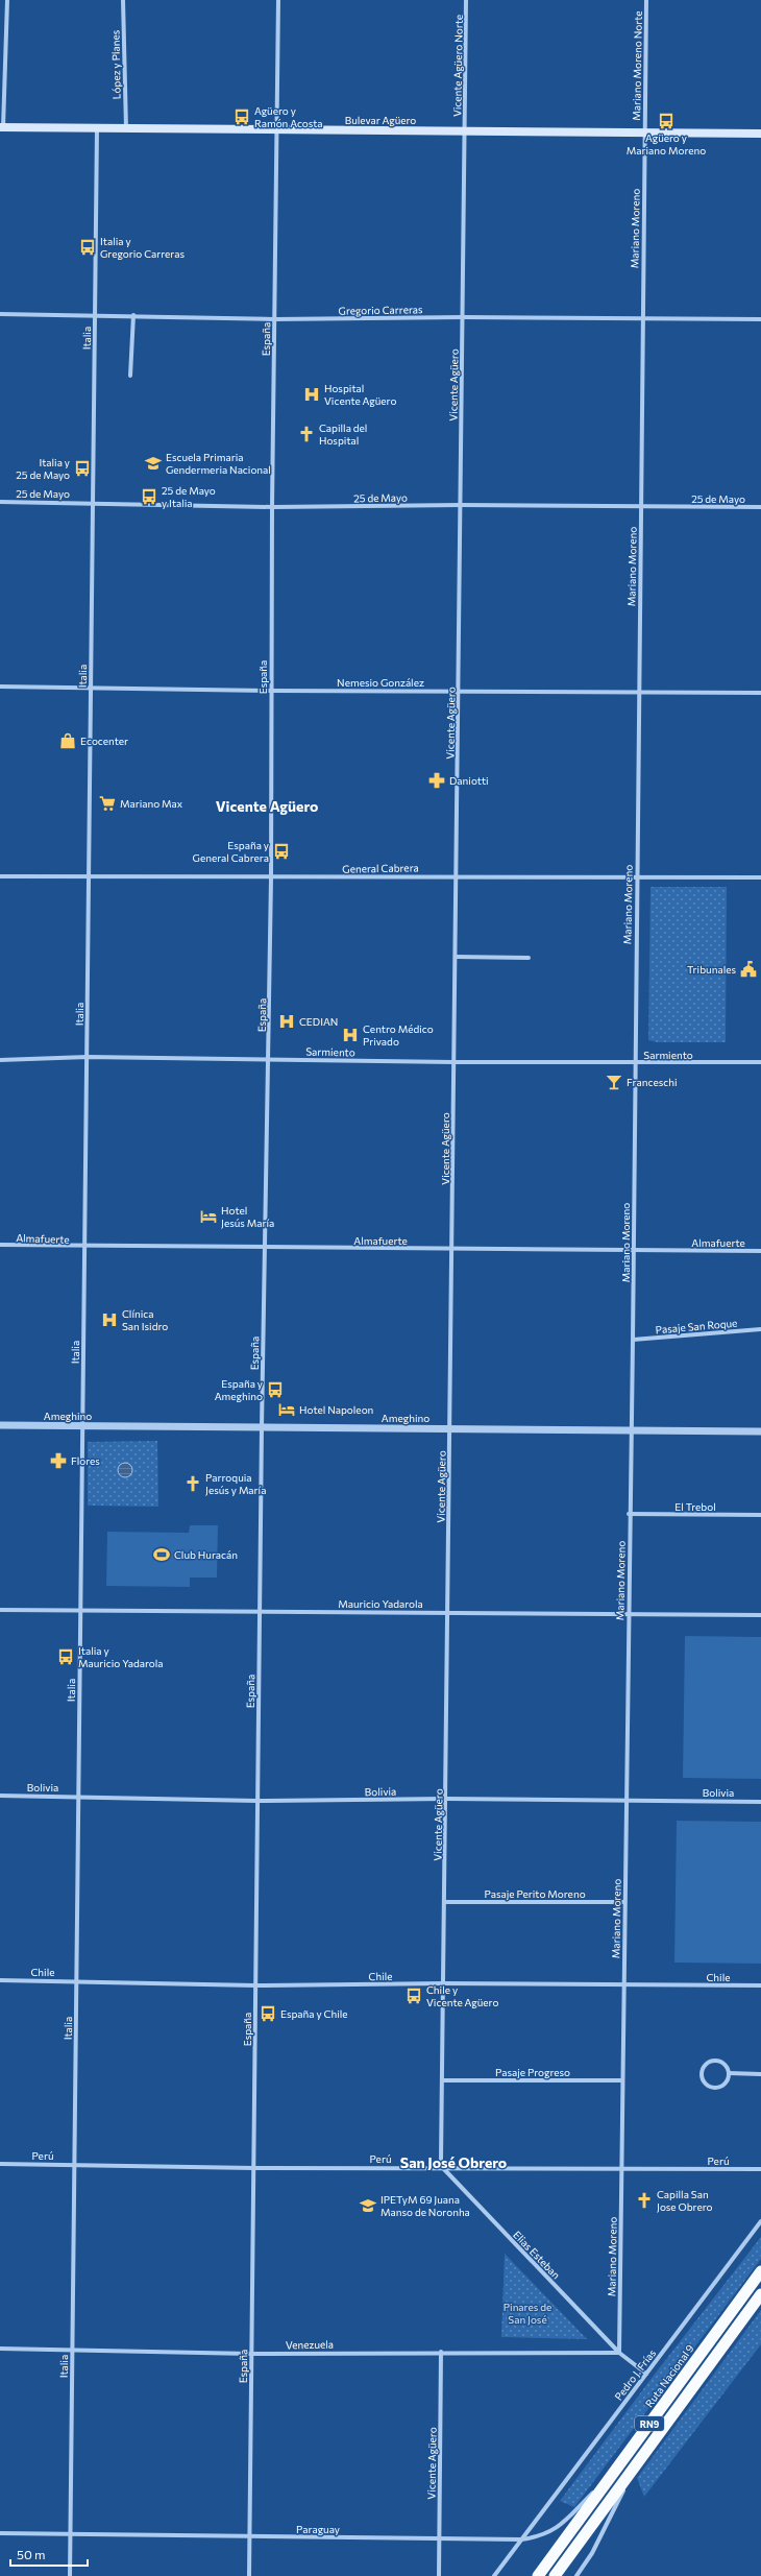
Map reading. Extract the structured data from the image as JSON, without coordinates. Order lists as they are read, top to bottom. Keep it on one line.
{"streets":{"highway":["Ruta Nacional 9","RN9"],"main road":["Bulevar Agüero"],"street":["López y Planes","Vicente Agüero Norte","Mariano Moreno Norte","Mariano Moreno","Gregorio Carreras","Italia","España","Vicente Agüero","25 de Mayo","Nemesio González","General Cabrera","Sarmiento","Almafuerte","Pasaje San Roque","Ameghino","El Trebol","Mauricio Yadarola","Bolivia","Pasaje Perito Moreno","Chile","Pasaje Progreso","Perú","Elias Esteban","Venezuela","Pedro J. Frías","Paraguay"]},"crossings":[["López y Planes","Bulevar Agüero"],["Vicente Agüero Norte","Bulevar Agüero"],["Vicente Agüero Norte","Vicente Agüero"],["Mariano Moreno Norte","Bulevar Agüero"],["Mariano Moreno Norte","Mariano Moreno"],["Bulevar Agüero","Mariano Moreno"],["Bulevar Agüero","Italia"],["Bulevar Agüero","España"],["Bulevar Agüero","Vicente Agüero"],["Mariano Moreno","Gregorio Carreras"],["Mariano Moreno","25 de Mayo"],["Mariano Moreno","Nemesio González"],["Mariano Moreno","General Cabrera"],["Mariano Moreno","Sarmiento"],["Mariano Moreno","Almafuerte"],["Mariano Moreno","Pasaje San Roque"],["Mariano Moreno","Ameghino"],["Mariano Moreno","El Trebol"],["Mariano Moreno","Mauricio Yadarola"],["Mariano Moreno","Bolivia"],["Mariano Moreno","Pasaje Perito Moreno"],["Mariano Moreno","Chile"],["Mariano Moreno","Pasaje Progreso"],["Mariano Moreno","Perú"],["Mariano Moreno","Elias Esteban"],["Mariano Moreno","Venezuela"],["Gregorio Carreras","Italia"],["Gregorio Carreras","España"],["Gregorio Carreras","Vicente Agüero"],["Italia","25 de Mayo"],["Italia","Nemesio González"],["Italia","General Cabrera"],["Italia","Sarmiento"],["Italia","Almafuerte"],["Italia","Ameghino"],["Italia","Mauricio Yadarola"],["Italia","Bolivia"],["Italia","Chile"],["Italia","Perú"],["Italia","Venezuela"],["Italia","Paraguay"],["España","25 de Mayo"],["España","Nemesio González"],["España","General Cabrera"],["España","Sarmiento"],["España","Almafuerte"],["España","Ameghino"],["España","Mauricio Yadarola"],["España","Bolivia"],["España","Chile"],["España","Perú"],["España","Venezuela"],["España","Paraguay"],["Vicente Agüero","25 de Mayo"],["Vicente Agüero","Nemesio González"],["Vicente Agüero","General Cabrera"],["Vicente Agüero","Sarmiento"],["Vicente Agüero","Almafuerte"],["Vicente Agüero","Ameghino"],["Vicente Agüero","Mauricio Yadarola"],["Vicente Agüero","Bolivia"],["Vicente Agüero","Pasaje Perito Moreno"],["Vicente Agüero","Chile"],["Vicente Agüero","Pasaje Progreso"],["Vicente Agüero","Perú"],["Vicente Agüero","Elias Esteban"],["Vicente Agüero","Venezuela"],["Vicente Agüero","Paraguay"],["Perú","Elias Esteban"],["Elias Esteban","Venezuela"],["Elias Esteban","Pedro J. Frías"],["Pedro J. Frías","Paraguay"],["Ruta Nacional 9","Paraguay"]],"districts":["Vicente Agüero","San José Obrero"],"parks":["Pinares de San José"],"places":{"bus stop":["Agüero y Ramón Acosta","Agüero y Mariano Moreno","Italia y Gregorio Carreras","Italia y 25 de Mayo","25 de Mayo y Italia","España y General Cabrera","España y Ameghino","Italia y Mauricio Yadarola","Chile y Vicente Agüero","España y Chile"],"hospital":["Hospital Vicente Agüero","CEDIAN","Centro Médico Privado","Clínica San Isidro"],"church":["Capilla del Hospital","Parroquia Jesús y María","Capilla San Jose Obrero"],"school or university":["Escuela Primaria Gendermeria Nacional","IPETyM 69 Juana Manso de Noronha"],"shop":["Ecocenter"],"pharmacy":["Daniotti","Flores"],"supermarket":["Mariano Max"],"public building":["Tribunales"],"bar":["Franceschi"],"hotel":["Hotel Jesús María","Hotel Napoleon"],"sports":["Club Huracán"]},"scale_bar":"50 m"}
